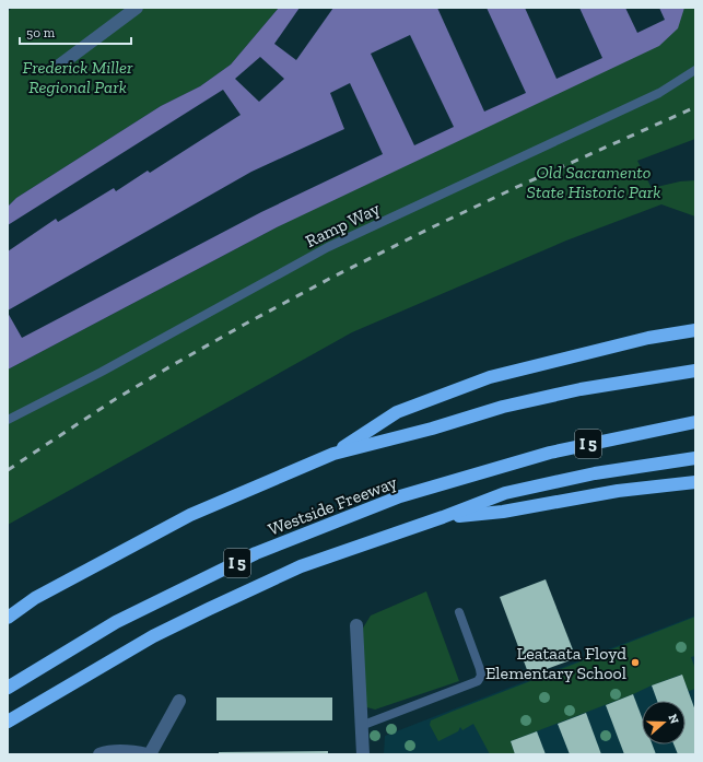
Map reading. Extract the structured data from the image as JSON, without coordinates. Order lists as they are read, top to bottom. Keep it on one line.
{"streets":{"highway":["I 5","Westside Freeway"],"lane":["Ramp Way"]},"parks":["Frederick Miller Regional Park","Old Sacramento State Historic Park"],"places":["Leataata Floyd Elementary School"],"scale_bar":"50 m","north":"right"}
